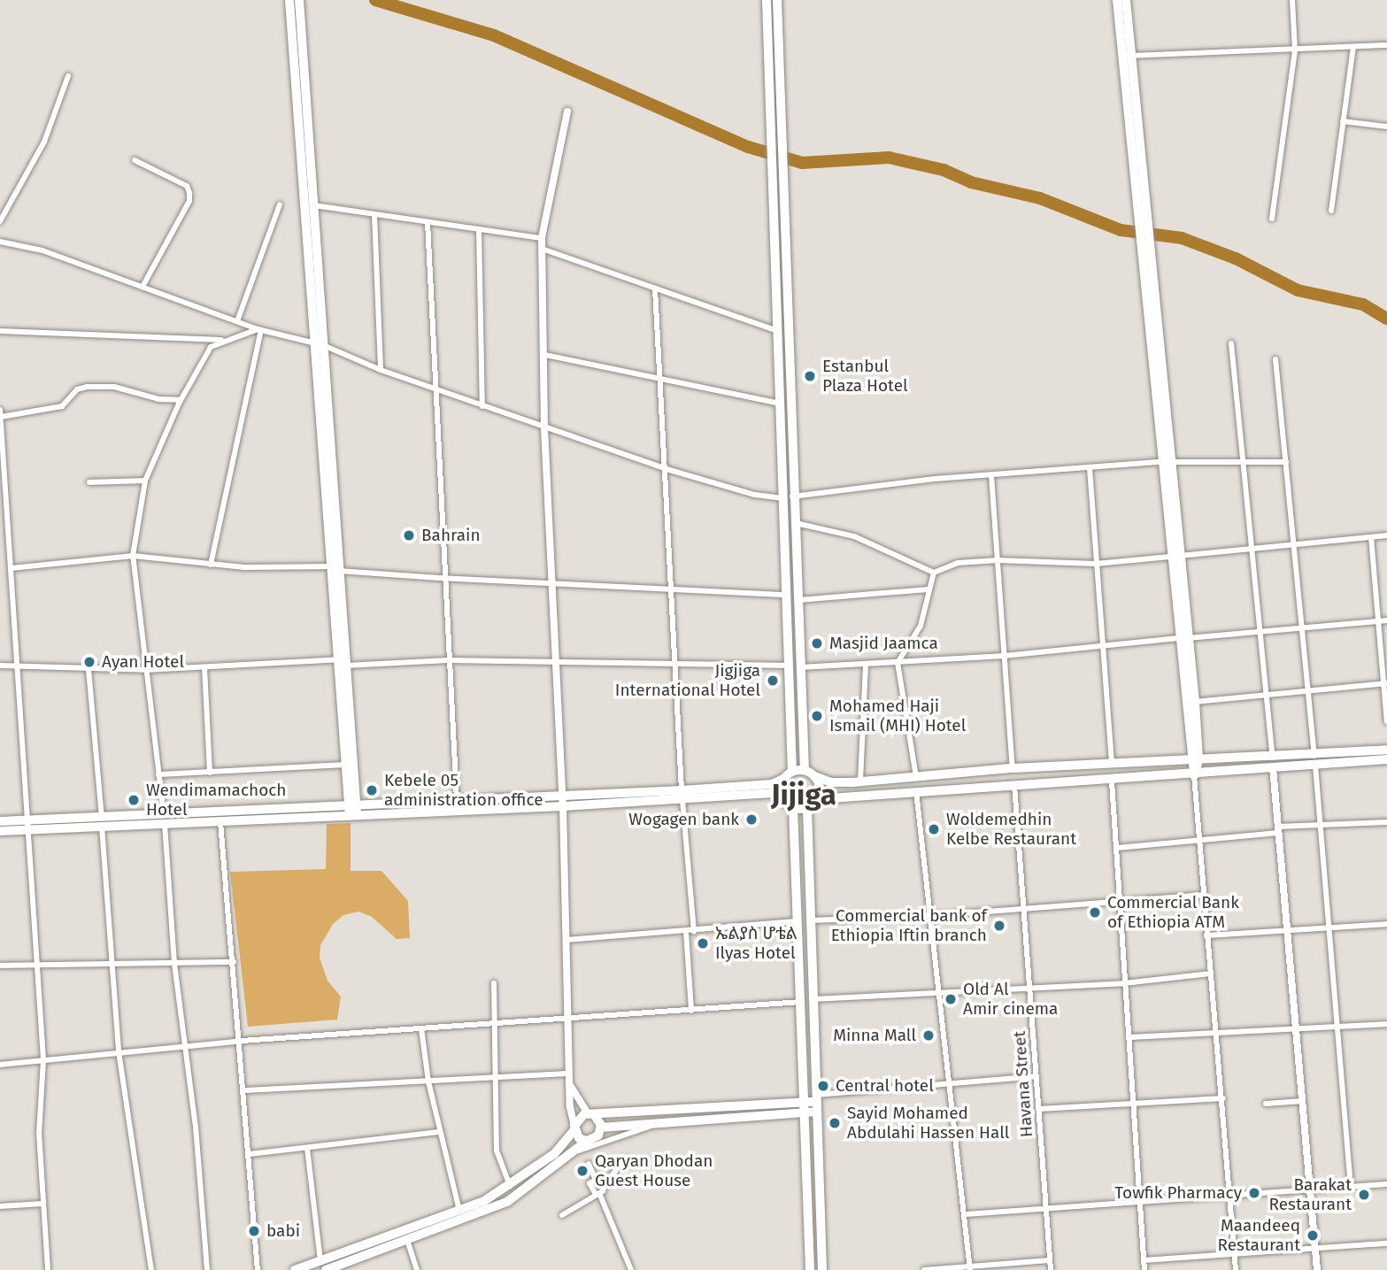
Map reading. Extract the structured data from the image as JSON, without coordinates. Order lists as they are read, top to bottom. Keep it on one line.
{"streets":{"street":["Havana Street"]},"districts":["Jijiga"],"places":["Estanbul Plaza Hotel","Bahrain","Masjid Jaamca","Ayan Hotel","Jigjiga International Hotel","Mohamed Haji Ismail (MHI) Hotel","Kebele 05 administration office","Wendimamachoch Hotel","Wogagen bank","Woldemedhin Kelbe Restaurant","Commercial Bank of Ethiopia ATM","Commercial bank of Ethiopia Iftin branch","ኤልያስ ሆቴል Ilyas Hotel","Old Al Amir cinema","Minna Mall","Central hotel","Sayid Mohamed Abdulahi Hassen Hall","Qaryan Dhodan Guest House","Towfik Pharmacy","Barakat Restaurant","babi","Maandeeq Restaurant"]}
